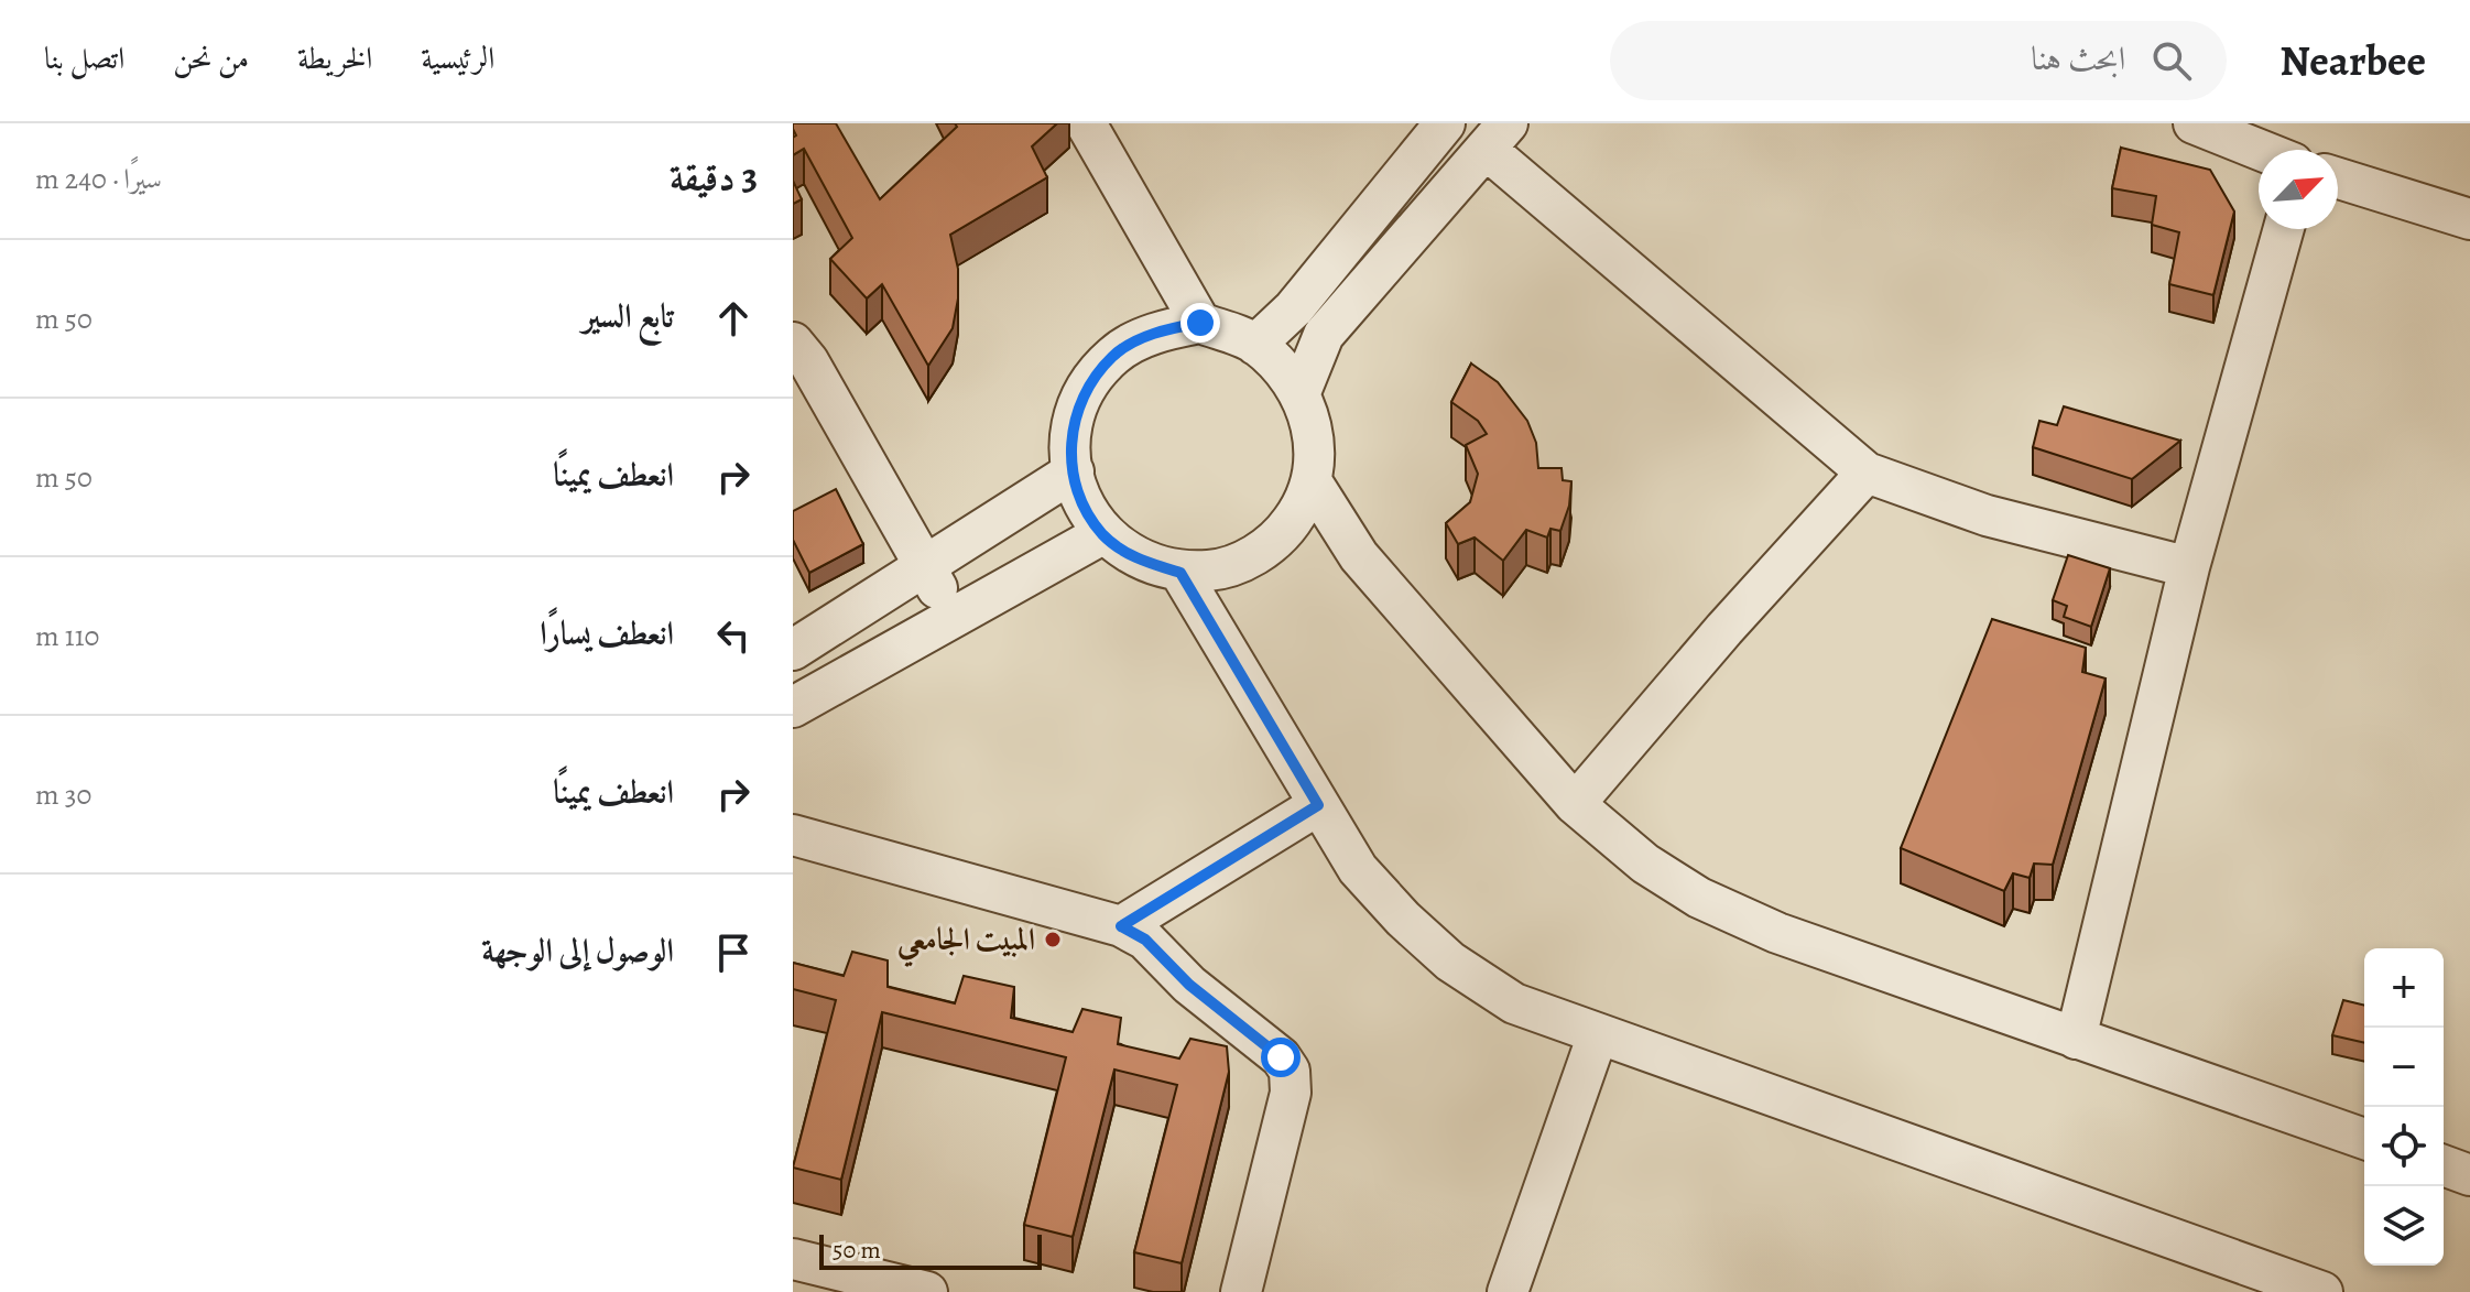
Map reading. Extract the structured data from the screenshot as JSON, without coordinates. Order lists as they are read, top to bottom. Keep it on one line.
{"places":["المبيت الجامعي"],"scale_bar":"50 m","north":"top right","page":{"header":"Nearbee","search":"ابحث هنا","nav":["الرئيسية","الخريطة","من نحن","اتصل بنا"],"heading":["3 دقيقة","سيرًا · 240 m"],"list":[["تابع السير","50 m"],["انعطف يمينًا","50 m"],["انعطف يسارًا","110 m"],["انعطف يمينًا","30 m"],"الوصول إلى الوجهة"],"map_buttons":["+","−"],"scale":"50 m"}}
